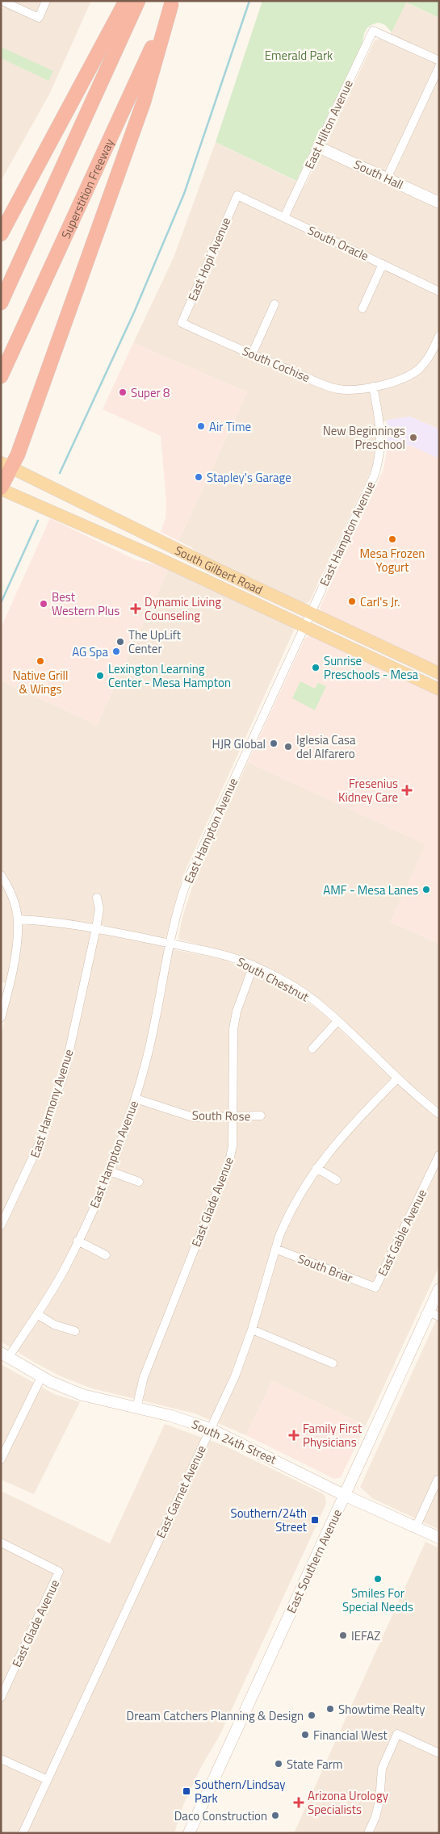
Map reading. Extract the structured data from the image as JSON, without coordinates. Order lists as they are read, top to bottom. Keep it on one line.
{"streets":{"highway":["Superstition Freeway"],"main road":["South Gilbert Road"],"street":["East Hilton Avenue","South Hall","South Oracle","East Hopi Avenue","South Cochise","East Hampton Avenue","South Chestnut","East Harmony Avenue","South Rose","East Glade Avenue","East Gable Avenue","South Briar","South 24th Street","East Garnet Avenue","East Southern Avenue"]},"crossings":[["East Hilton Avenue","South Hall"],["East Hilton Avenue","South Oracle"],["South Oracle","East Hopi Avenue"],["East Hopi Avenue","South Cochise"],["South Cochise","East Hampton Avenue"],["East Hampton Avenue","South Gilbert Road"],["East Hampton Avenue","South Chestnut"],["East Hampton Avenue","South Rose"],["East Hampton Avenue","South 24th Street"],["South Chestnut","East Harmony Avenue"],["South Chestnut","East Glade Avenue"],["South Chestnut","East Garnet Avenue"],["South Rose","East Glade Avenue"],["East Glade Avenue","South 24th Street"],["East Gable Avenue","South Briar"],["South Briar","East Garnet Avenue"],["South 24th Street","East Garnet Avenue"],["South 24th Street","East Southern Avenue"]],"parks":["Emerald Park"],"places":{"other":["Super 8","Air Time","New Beginnings Preschool","Stapley's Garage","Mesa Frozen Yogurt","Carl's Jr.","Best Western Plus","The UpLift Center","AG Spa","Native Grill & Wings","Sunrise Preschools - Mesa","Lexington Learning Center - Mesa Hampton","HJR Global","Iglesia Casa del Alfarero","AMF - Mesa Lanes","Smiles For Special Needs","IEFAZ","Showtime Realty","Dream Catchers Planning & Design","Financial West","State Farm","Daco Construction"],"health":["Dynamic Living Counseling","Fresenius Kidney Care","Family First Physicians","Arizona Urology Specialists"],"transit":["Southern/24th Street","Southern/Lindsay Park"]}}
